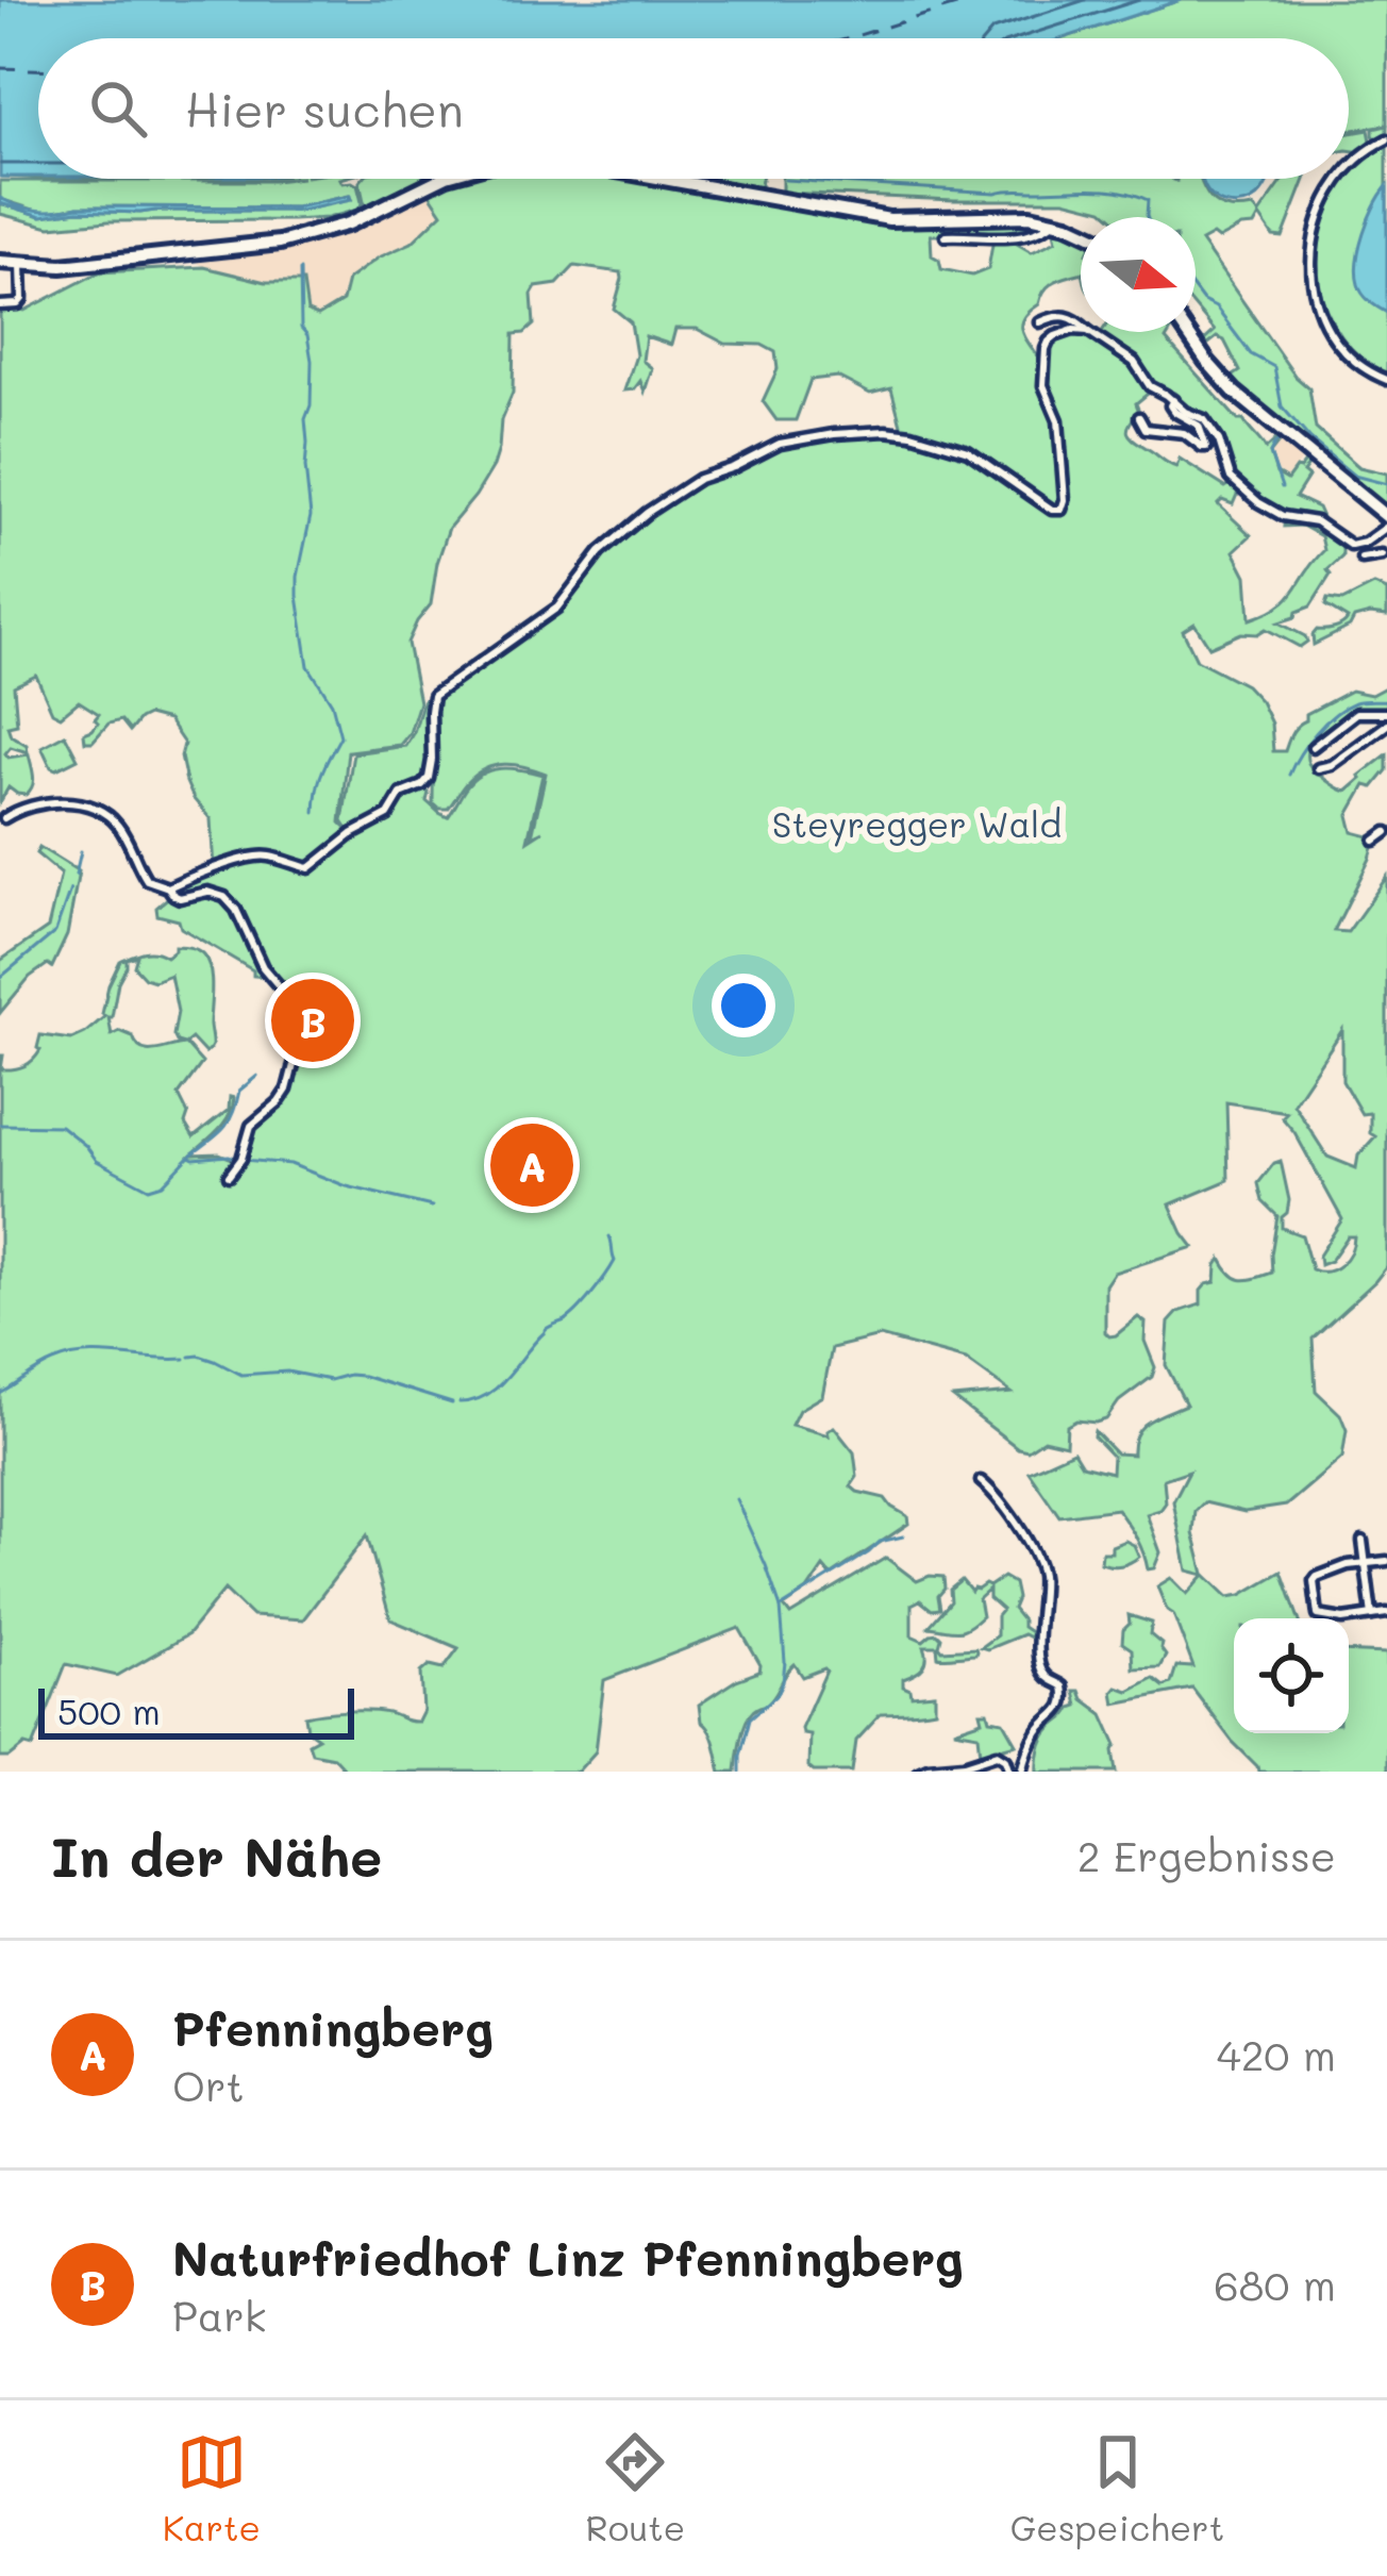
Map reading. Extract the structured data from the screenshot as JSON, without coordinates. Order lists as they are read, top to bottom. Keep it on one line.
{"parks":["Steyregger Wald"],"scale_bar":"500 m","north":"right","page":{"search":"Hier suchen","pins":["B","A"],"scale":"500 m","heading":["In der Nähe","2 Ergebnisse"],"list":[{"mark":"A","name":"Pfenningberg","note":"Ort","value":"420 m"},{"mark":"B","name":"Naturfriedhof Linz Pfenningberg","note":"Park","value":"680 m"}],"nav":["Karte","Route","Gespeichert"]}}
